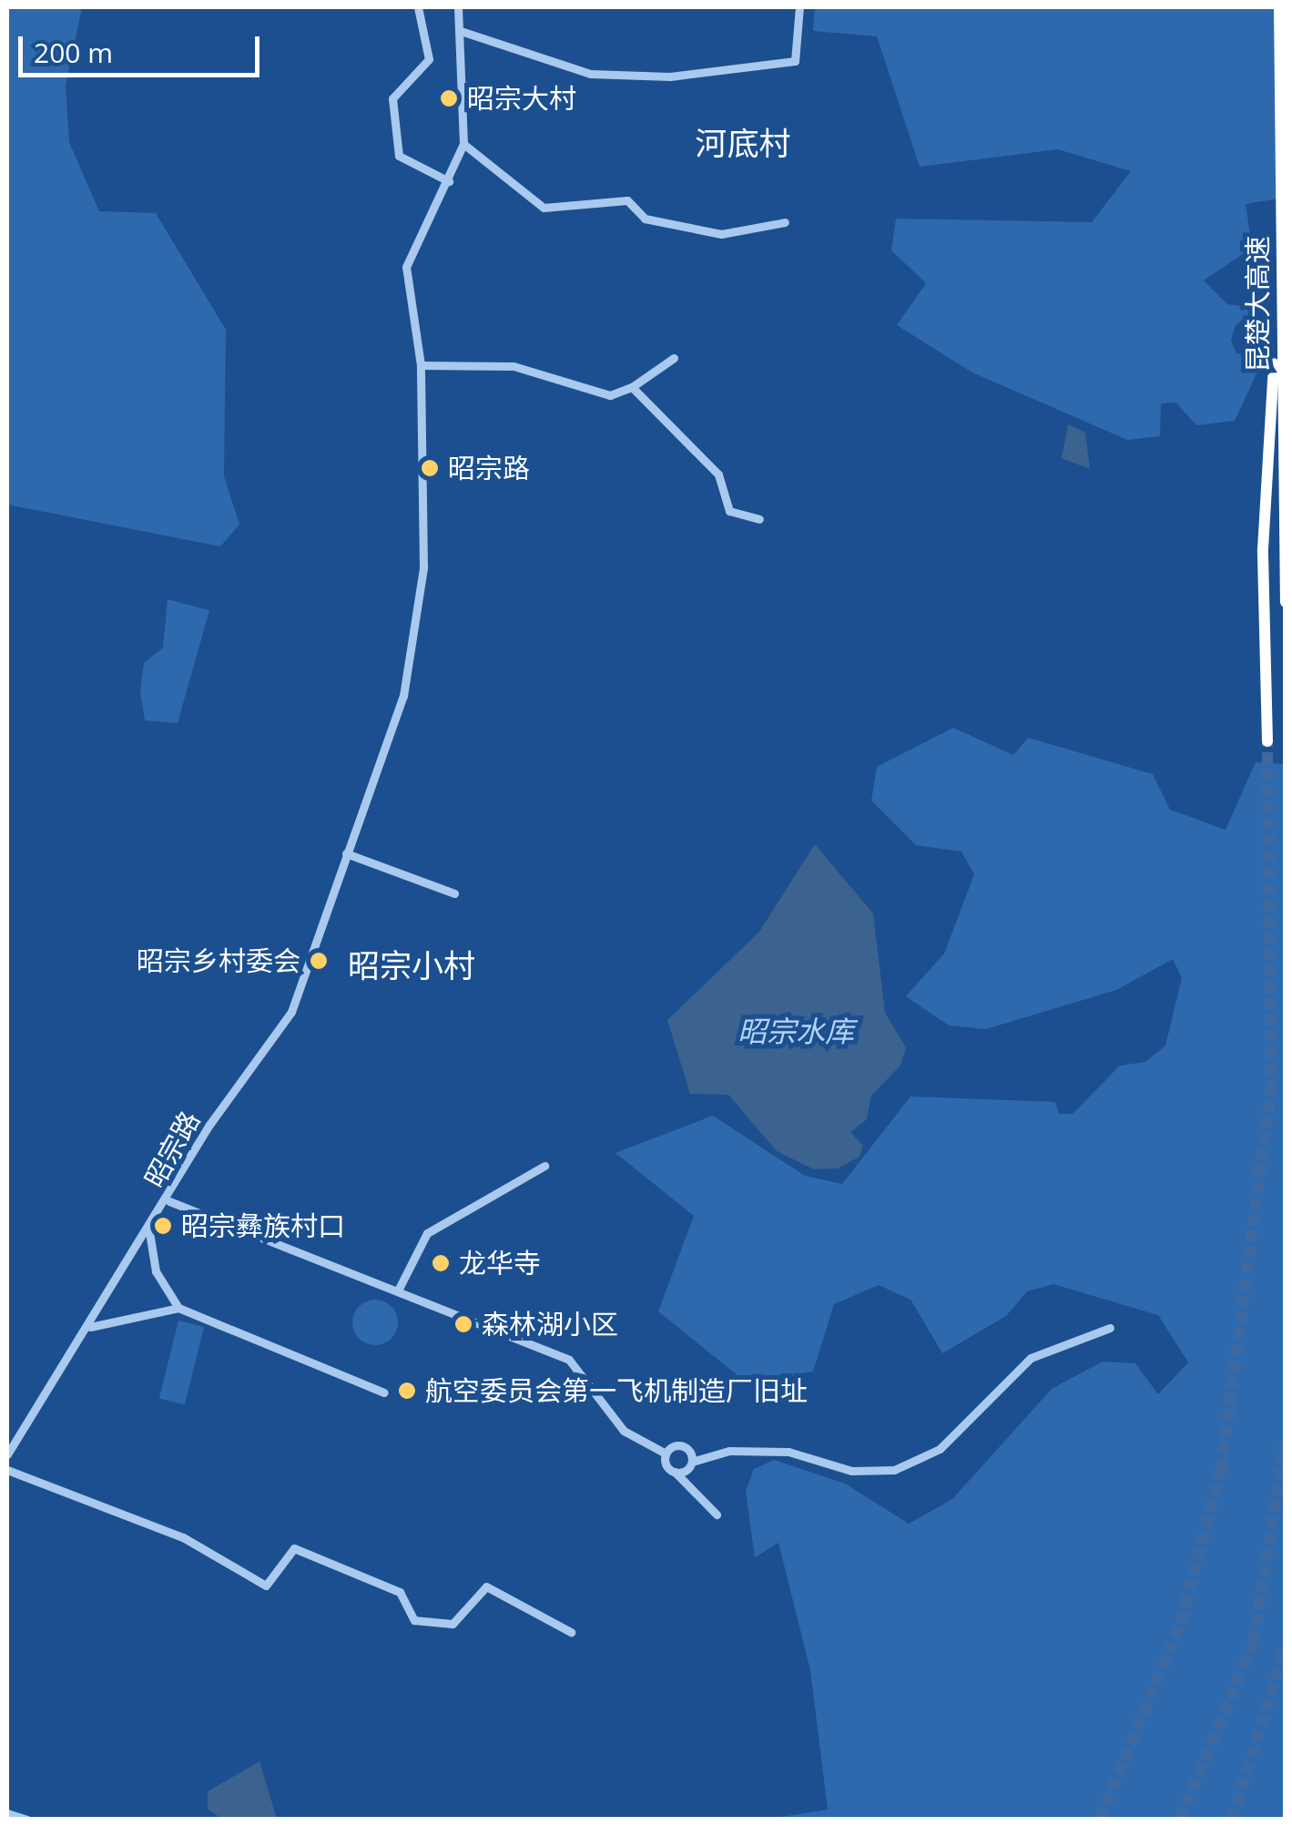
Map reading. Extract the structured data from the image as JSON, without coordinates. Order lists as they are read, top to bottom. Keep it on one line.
{"streets":{"highway":["昆楚大高速"],"street":["昭宗路"]},"districts":["河底村","昭宗小村"],"water":["昭宗水库"],"places":["昭宗大村","昭宗路","昭宗乡村委会","昭宗彝族村口","龙华寺","森林湖小区","航空委员会第一飞机制造厂旧址"],"scale_bar":"200 m"}
